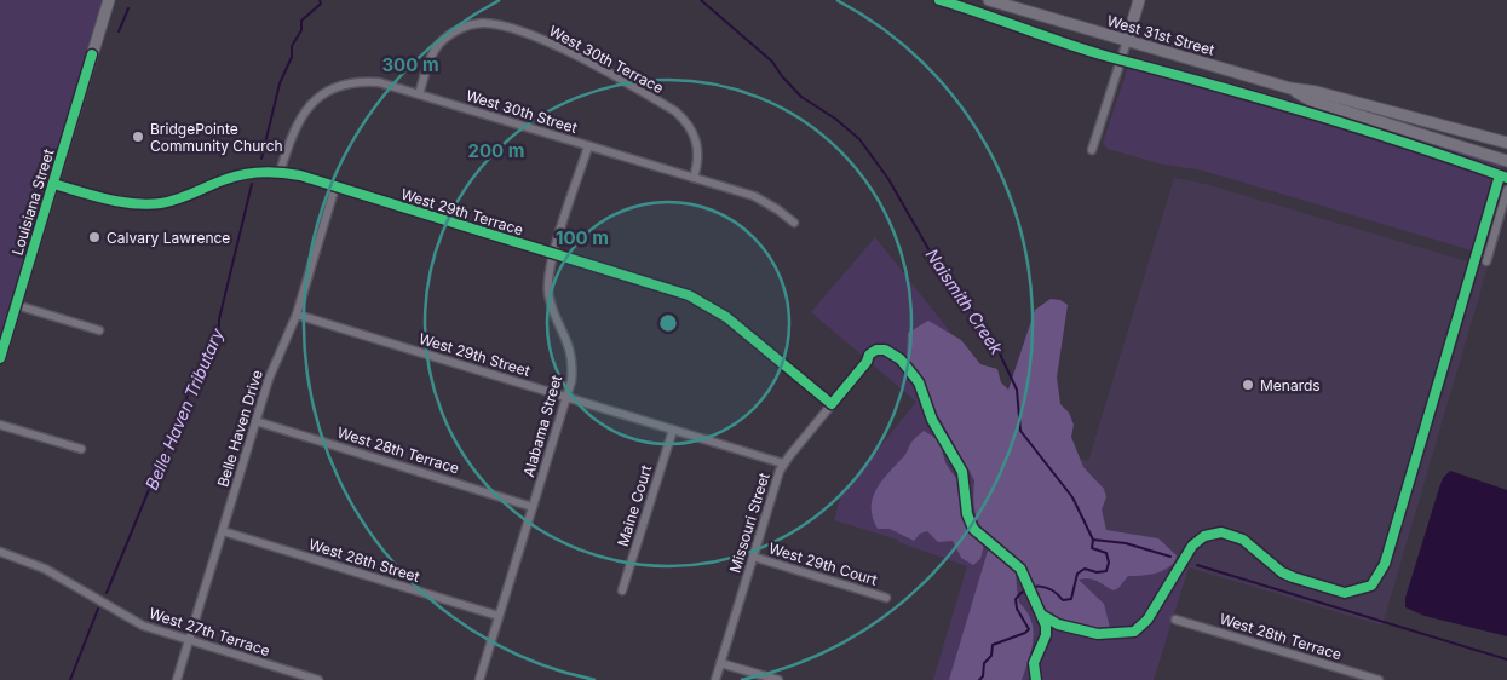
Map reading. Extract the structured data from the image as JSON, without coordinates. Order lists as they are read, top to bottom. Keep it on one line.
{"streets":{"main road":["West 31st Street","Louisiana Street"],"street":["West 30th Terrace","West 30th Street","West 29th Terrace","West 29th Street","Alabama Street","Belle Haven Drive","West 28th Terrace","Maine Court","Missouri Street","West 28th Street","West 29th Court","West 27th Terrace"]},"crossings":[["West 30th Terrace","West 30th Street"],["West 30th Street","West 29th Terrace"],["West 30th Street","Alabama Street"],["Louisiana Street","West 29th Terrace"],["West 29th Terrace","Alabama Street"],["West 29th Terrace","Belle Haven Drive"],["West 29th Terrace","Missouri Street"],["West 29th Street","Alabama Street"],["West 29th Street","Belle Haven Drive"],["West 29th Street","Maine Court"],["West 29th Street","Missouri Street"],["Alabama Street","West 28th Terrace"],["Alabama Street","West 28th Street"],["Belle Haven Drive","West 28th Terrace"],["Belle Haven Drive","West 28th Street"],["Belle Haven Drive","West 27th Terrace"],["Missouri Street","West 29th Court"]],"water":["Naismith Creek","Belle Haven Tributary"],"places":["BridgePointe Community Church","Calvary Lawrence","Menards"],"rings":["300 m","200 m","100 m"]}
